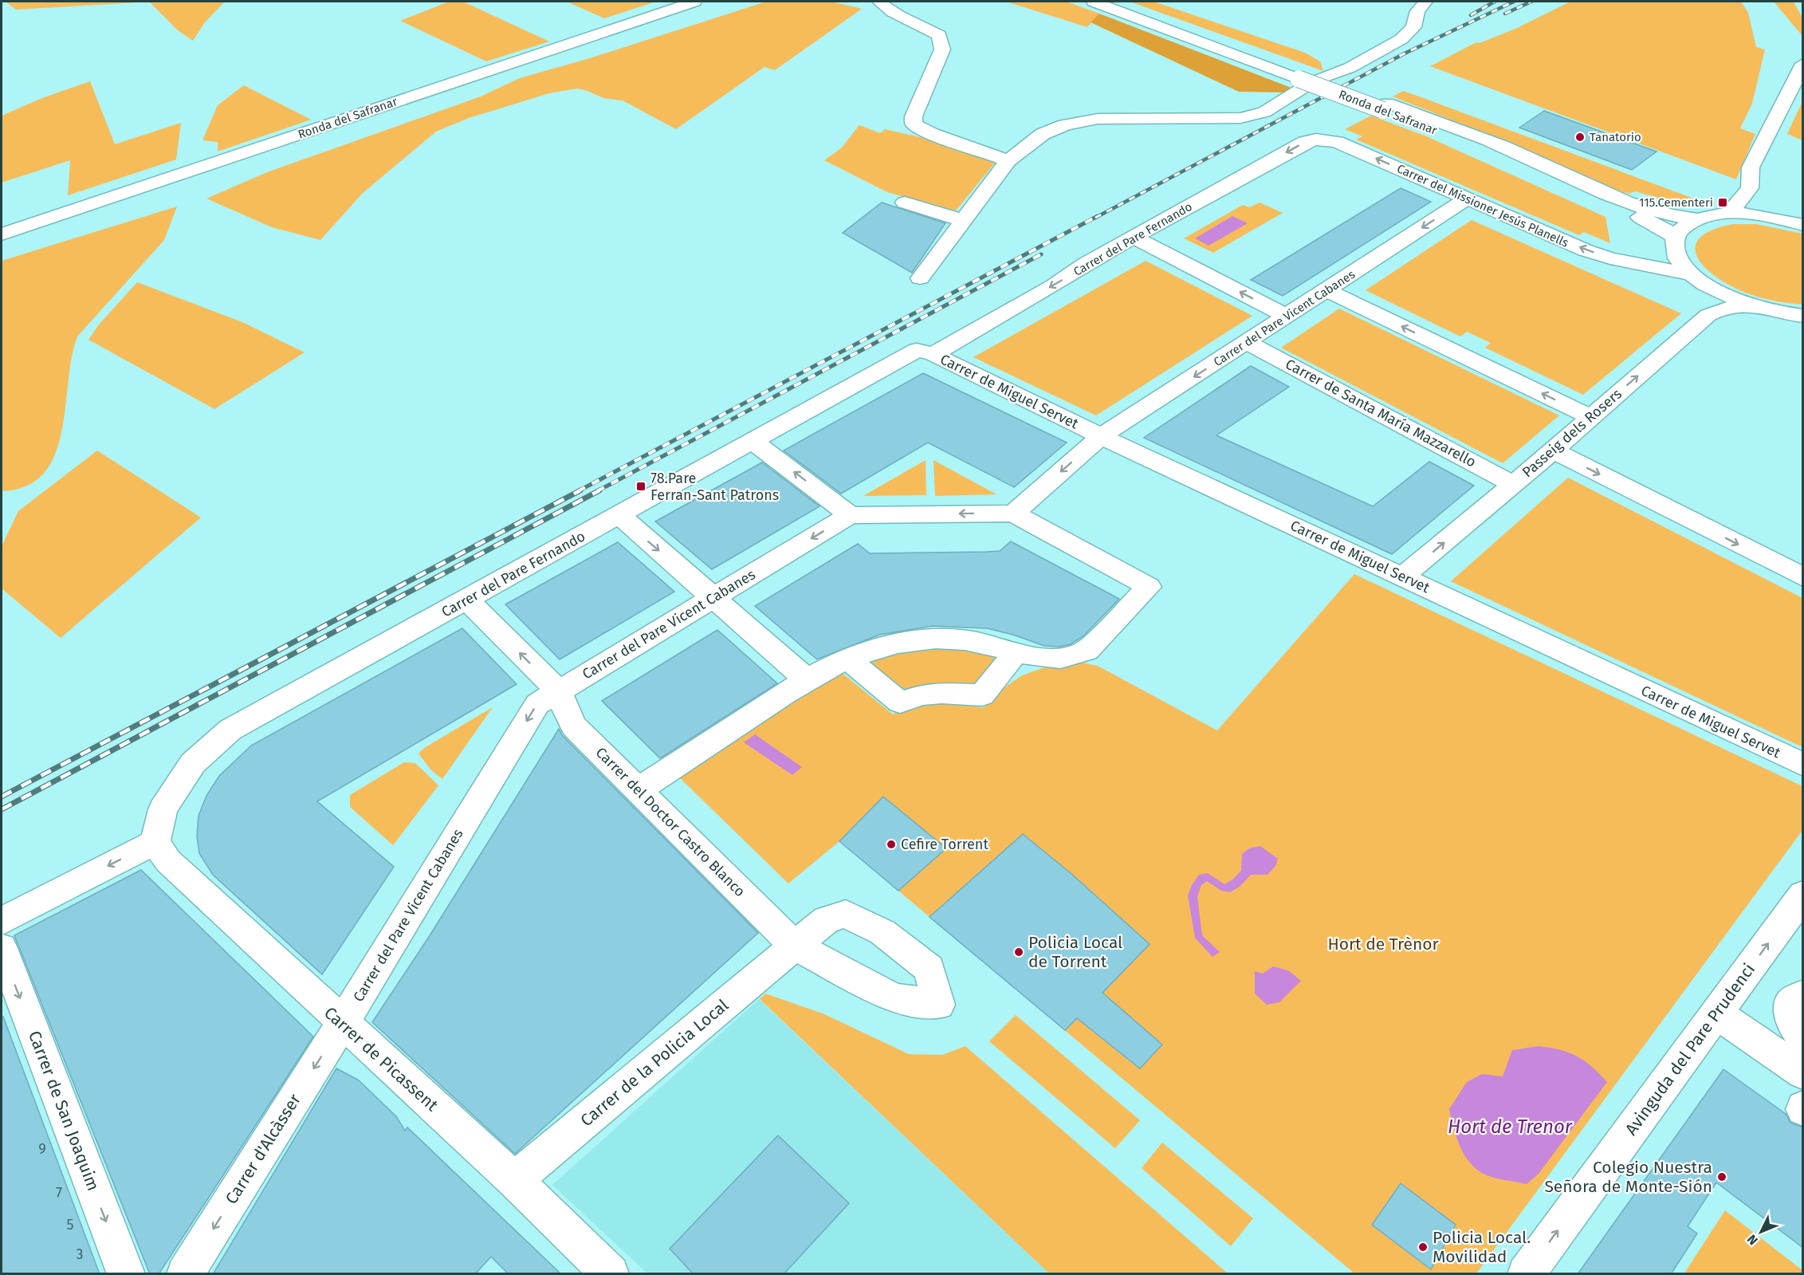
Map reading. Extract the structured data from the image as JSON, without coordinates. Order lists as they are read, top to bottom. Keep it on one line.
{"streets":{"street":["Ronda del Safranar","Carrer del Missioner Jesús Planells","Carrer del Pare Fernando","Carrer del Pare Vicent Cabanes","Carrer de Miguel Servet","Carrer de Santa María Mazzarello","Passeig dels Rosers","Carrer del Doctor Castro Blanco","Avinguda del Pare Prudenci","Carrer de Picassent","Carrer de la Policia Local","Carrer de San Joaquim","Carrer d'Alcàsser"]},"crossings":[["Ronda del Safranar","Carrer del Missioner Jesús Planells"],["Carrer del Missioner Jesús Planells","Carrer del Pare Fernando"],["Carrer del Missioner Jesús Planells","Carrer del Pare Vicent Cabanes"],["Carrer del Pare Fernando","Carrer de Miguel Servet"],["Carrer del Pare Fernando","Carrer de Picassent"],["Carrer del Pare Vicent Cabanes","Carrer de Miguel Servet"],["Carrer del Pare Vicent Cabanes","Carrer de Santa María Mazzarello"],["Carrer del Pare Vicent Cabanes","Carrer del Doctor Castro Blanco"],["Carrer del Pare Vicent Cabanes","Carrer de Picassent"],["Carrer del Pare Vicent Cabanes","Carrer d'Alcàsser"],["Carrer de Miguel Servet","Passeig dels Rosers"],["Carrer de Santa María Mazzarello","Passeig dels Rosers"],["Carrer del Doctor Castro Blanco","Carrer de la Policia Local"],["Carrer de Picassent","Carrer de la Policia Local"],["Carrer de Picassent","Carrer d'Alcàsser"]],"one_way":["Carrer del Pare Vicent Cabanes","Passeig dels Rosers","Avinguda del Pare Prudenci","Carrer de San Joaquim","Carrer d'Alcàsser"],"water":["Hort de Trenor"],"parks":["Hort de Trènor"],"places":{"other":["Tanatorio","Cefire Torrent","Policia Local de Torrent","Colegio Nuestra Señora de Monte-Sión","Policia Local. Movilidad"],"transit":["115.Cementeri","78.Pare Ferran-Sant Patrons"]},"house_numbers":["9","7","5","3"],"north":"bottom left"}
